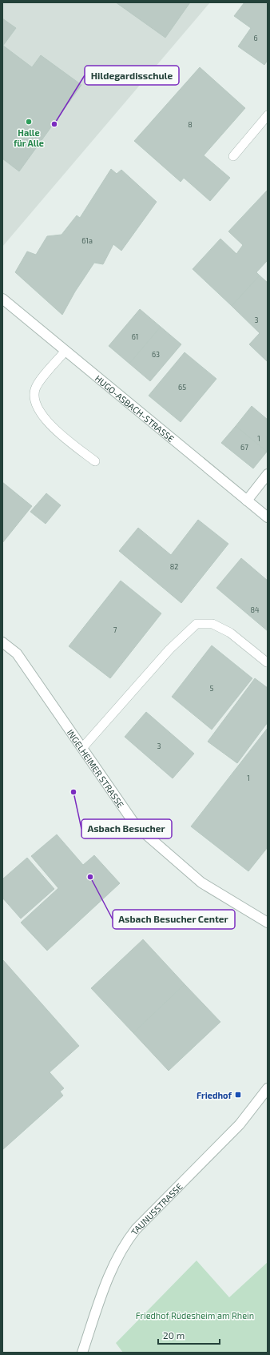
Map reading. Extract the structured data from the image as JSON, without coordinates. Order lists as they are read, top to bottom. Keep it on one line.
{"streets":{"street":["HUGO-ASBACH-STRASSE","INGELHEIMER STRASSE","TAUNUSSTRASSE"]},"parks":["Friedhof Rüdesheim am Rhein"],"places":{"other":["Halle für Alle","Hildegardisschule","Asbach Besucher","Asbach Besucher Center"],"transit":["Friedhof"]},"house_numbers":["6","8","61a","3","61","63","65","1","67","82","84","7","5","3","1"],"scale_bar":"20 m"}
